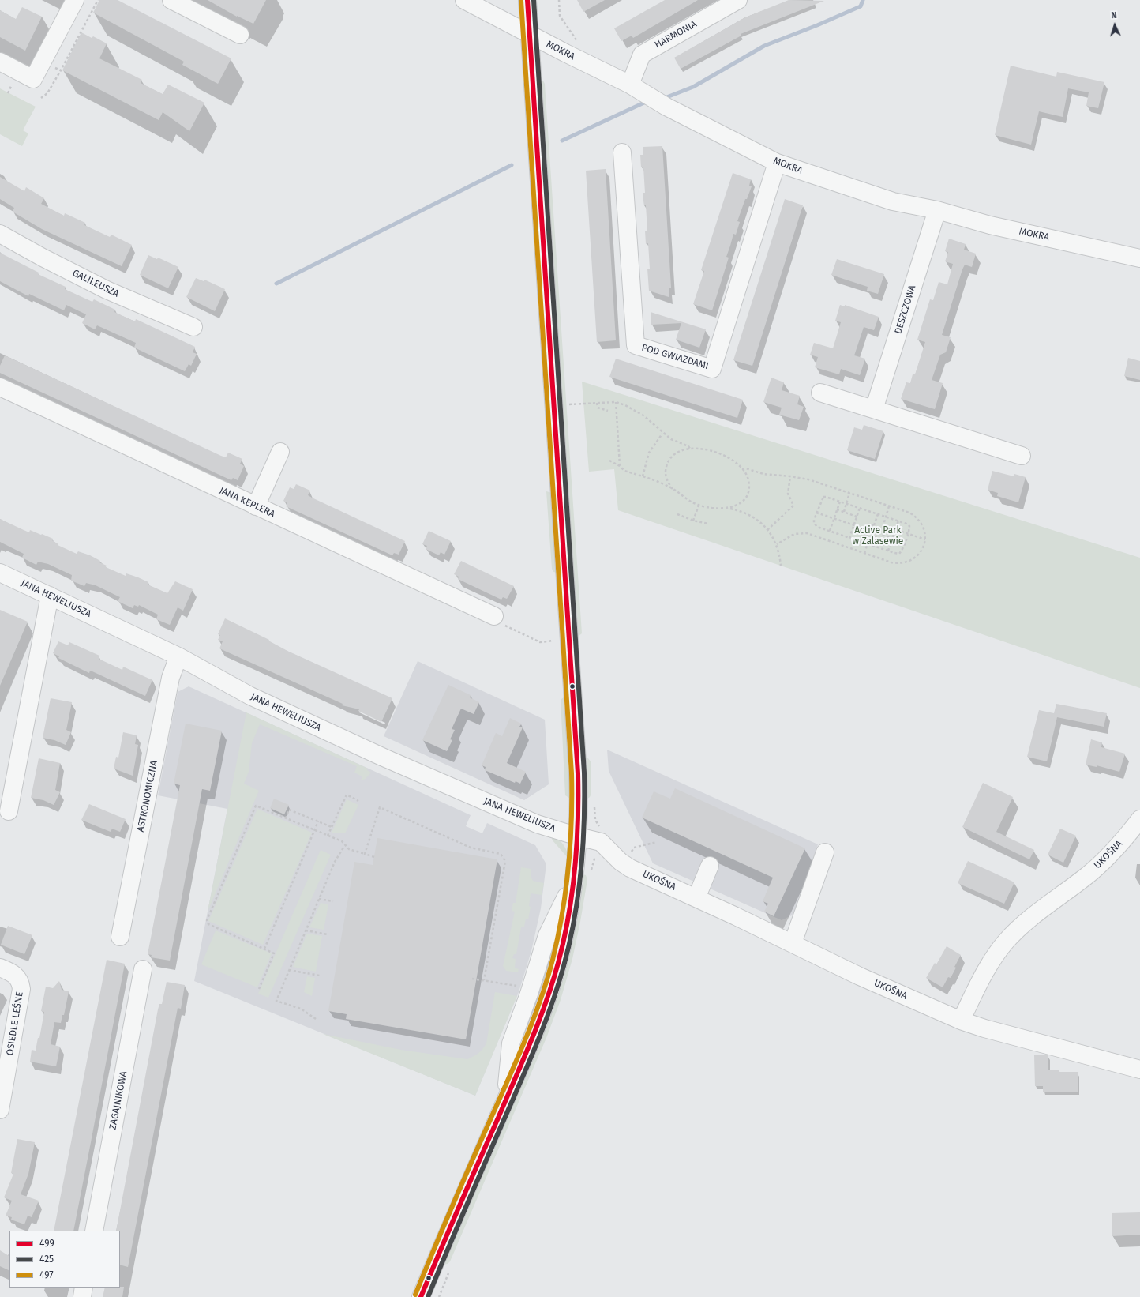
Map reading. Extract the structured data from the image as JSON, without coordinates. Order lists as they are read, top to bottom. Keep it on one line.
{"streets":{"street":["HARMONIA","MOKRA","GALILEUSZA","DESZCZOWA","POD GWIAZDAMI","JANA KEPLERA","JANA HEWELIUSZA","ASTRONOMICZNA","UKOŚNA","OSIEDLE LEŚNE","ZAGAJNIKOWA"]},"crossings":[["HARMONIA","MOKRA"],["MOKRA","DESZCZOWA"],["MOKRA","POD GWIAZDAMI"],["JANA HEWELIUSZA","ASTRONOMICZNA"],["JANA HEWELIUSZA","UKOŚNA"]],"parks":["Active Park w Zalasewie"],"lines":["transit line 499","transit line 425","transit line 497"],"legend":["499","425","497"],"north":"top"}
